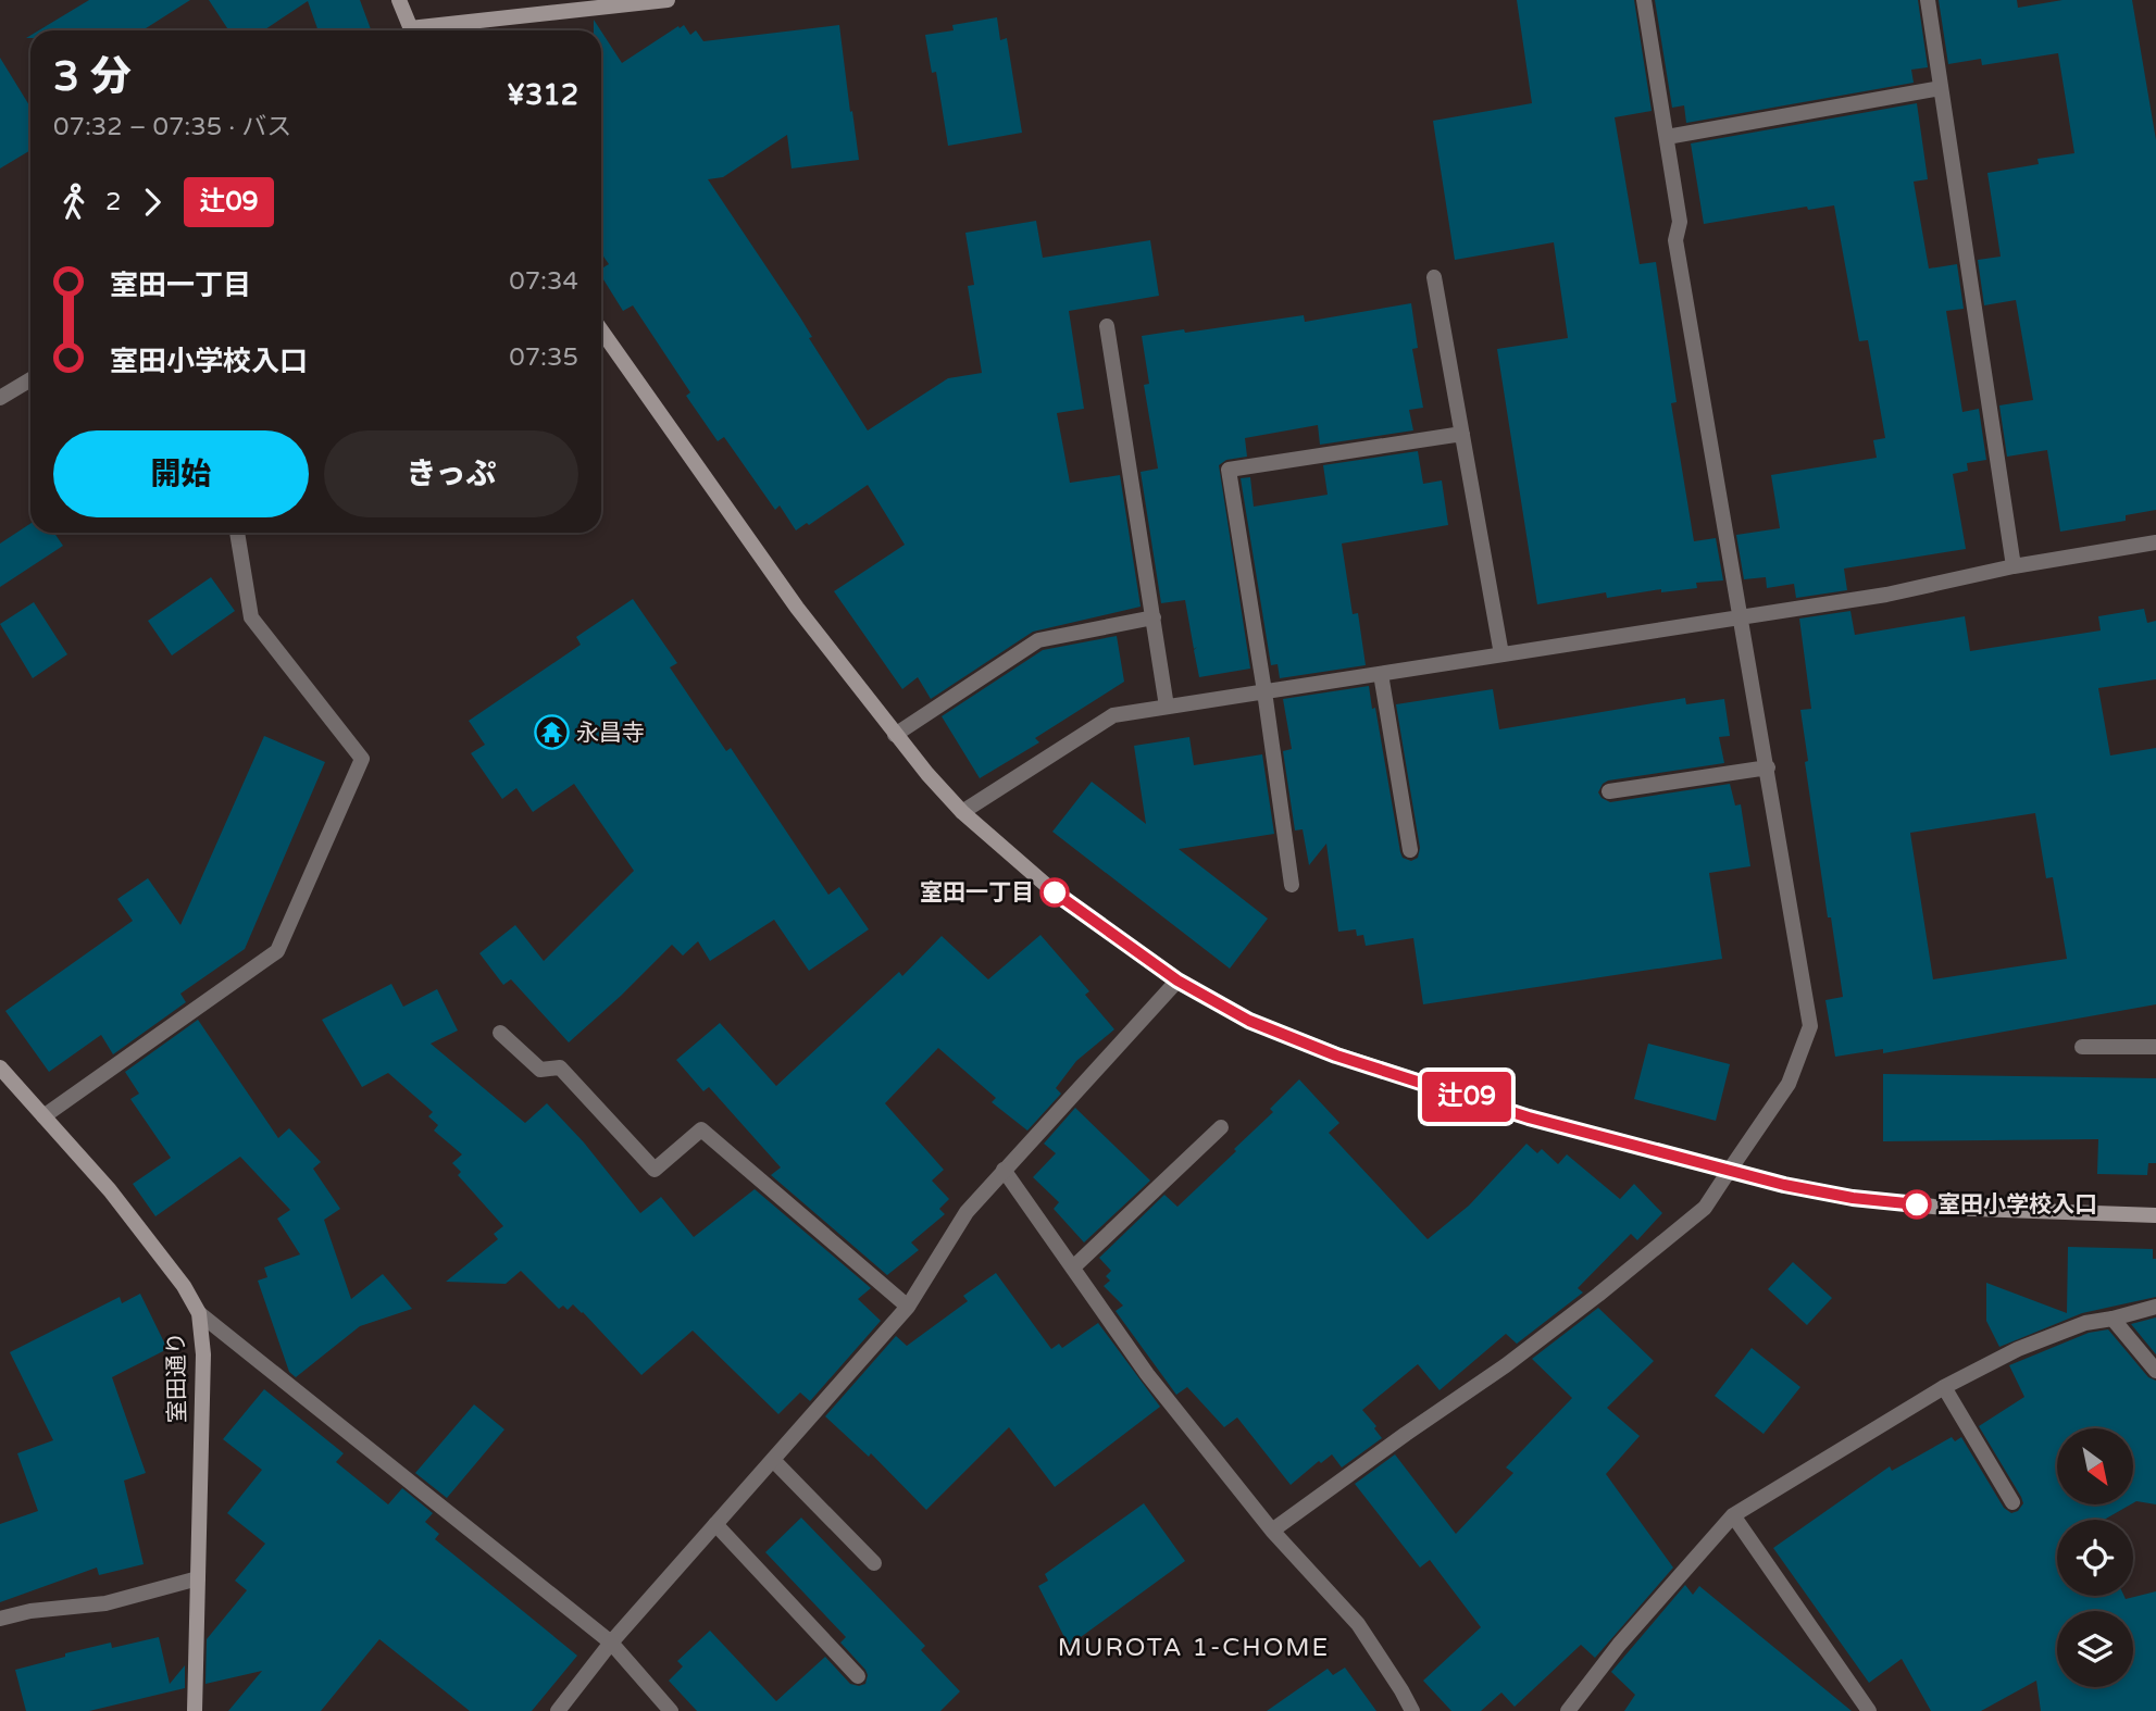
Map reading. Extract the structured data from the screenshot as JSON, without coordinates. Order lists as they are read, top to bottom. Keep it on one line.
{"streets":{"street":["室田通り"]},"districts":["MUROTA 1-CHOME"],"places":{"temple":["永昌寺"],"other":["室田一丁目","室田小学校入口"]},"lines":["bus line 辻09"],"north":"bottom right","page":{"on_map":"辻09","heading":["3 分","07:32 – 07:35 · バス","¥312"],"legs":["2","辻09"],"list":[{"name":"室田一丁目","value":"07:34"},{"name":"室田小学校入口","value":"07:35"}],"buttons":["開始","きっぷ"]}}
